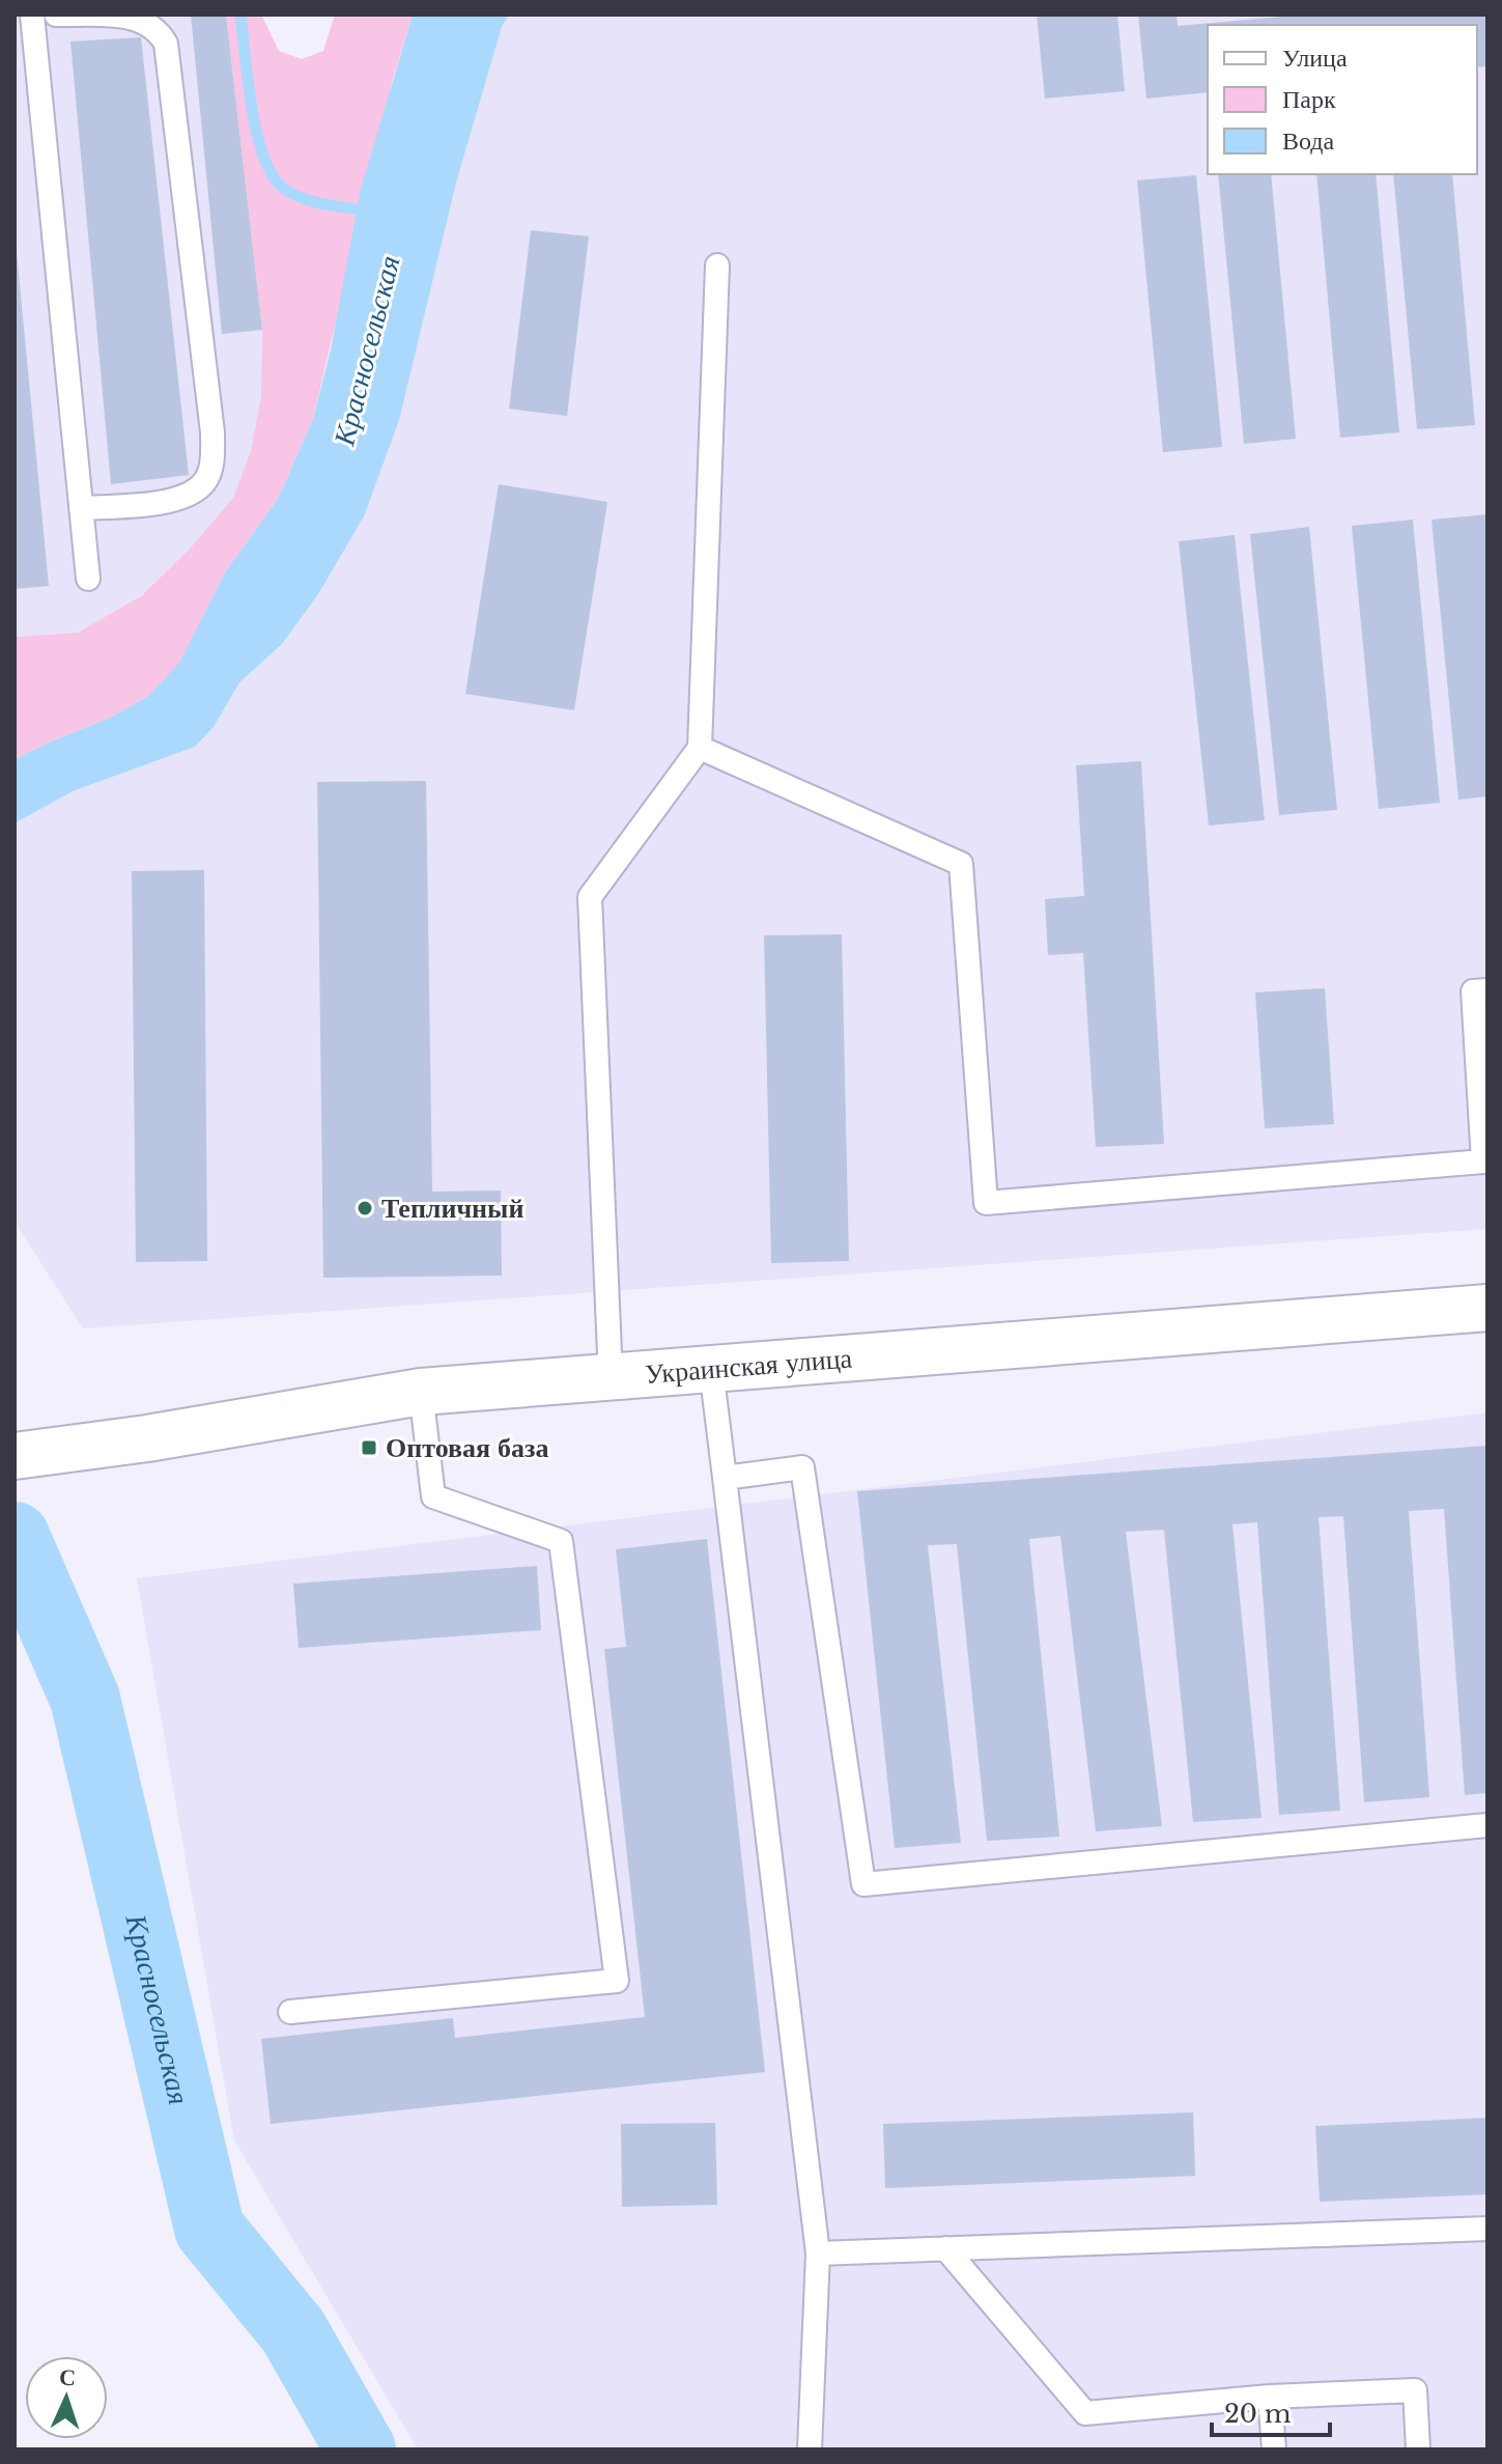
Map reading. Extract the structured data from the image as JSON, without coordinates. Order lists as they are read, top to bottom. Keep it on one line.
{"streets":{"main road":["Украинская улица"]},"water":["Красносельская"],"places":{"other":["Тепличный"],"transit":["Оптовая база"]},"legend":["Улица","Парк","Вода"],"scale_bar":"20 m","north":"top"}
